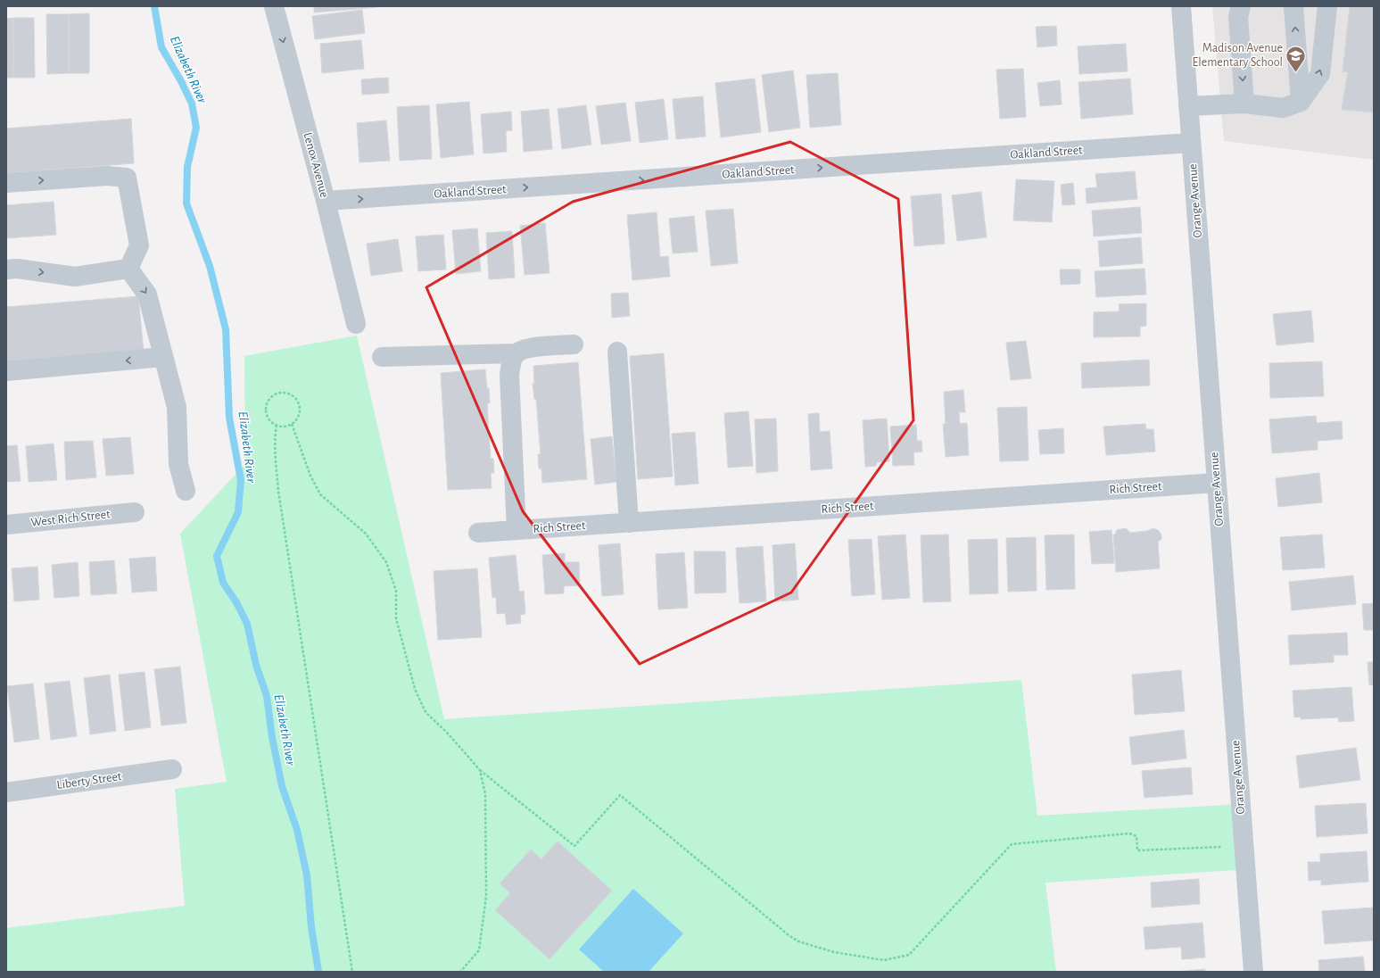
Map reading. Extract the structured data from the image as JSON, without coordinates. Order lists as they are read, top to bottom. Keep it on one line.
{"streets":{"street":["Oakland Street","Lenox Avenue","Orange Avenue","Rich Street","West Rich Street","Liberty Street"]},"crossings":[["Oakland Street","Lenox Avenue"],["Oakland Street","Orange Avenue"],["Orange Avenue","Rich Street"]],"one_way":["Oakland Street","Lenox Avenue"],"water":["Elizabeth River"],"places":{"school or university":["Madison Avenue Elementary School"]}}
